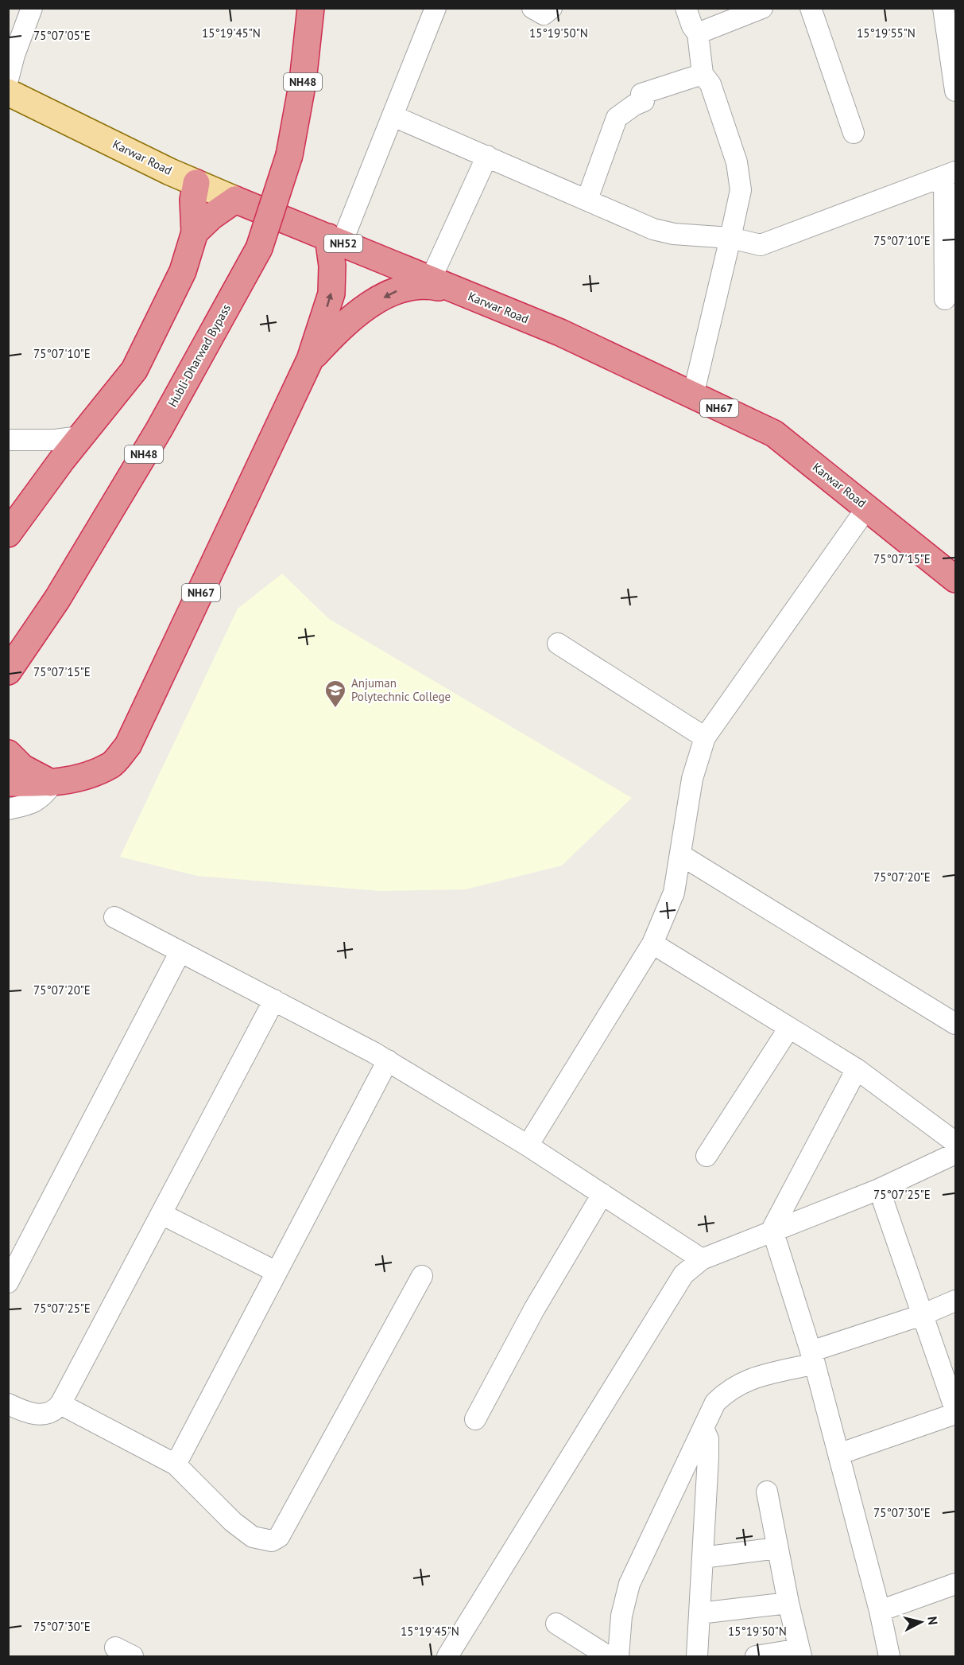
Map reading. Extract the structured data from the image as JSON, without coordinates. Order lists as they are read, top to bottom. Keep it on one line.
{"streets":{"highway":["NH48","Karwar Road","NH52","Hubli-Dharwad Bypass","NH67"]},"crossings":[["Karwar Road","NH67"]],"places":{"school or university":["Anjuman Polytechnic College"]},"north":"right","coordinates":["15°19'45\"N","15°19'50\"N","15°19'55\"N","75°07'05\"E","75°07'10\"E","75°07'15\"E","75°07'20\"E","75°07'25\"E","75°07'30\"E"]}
